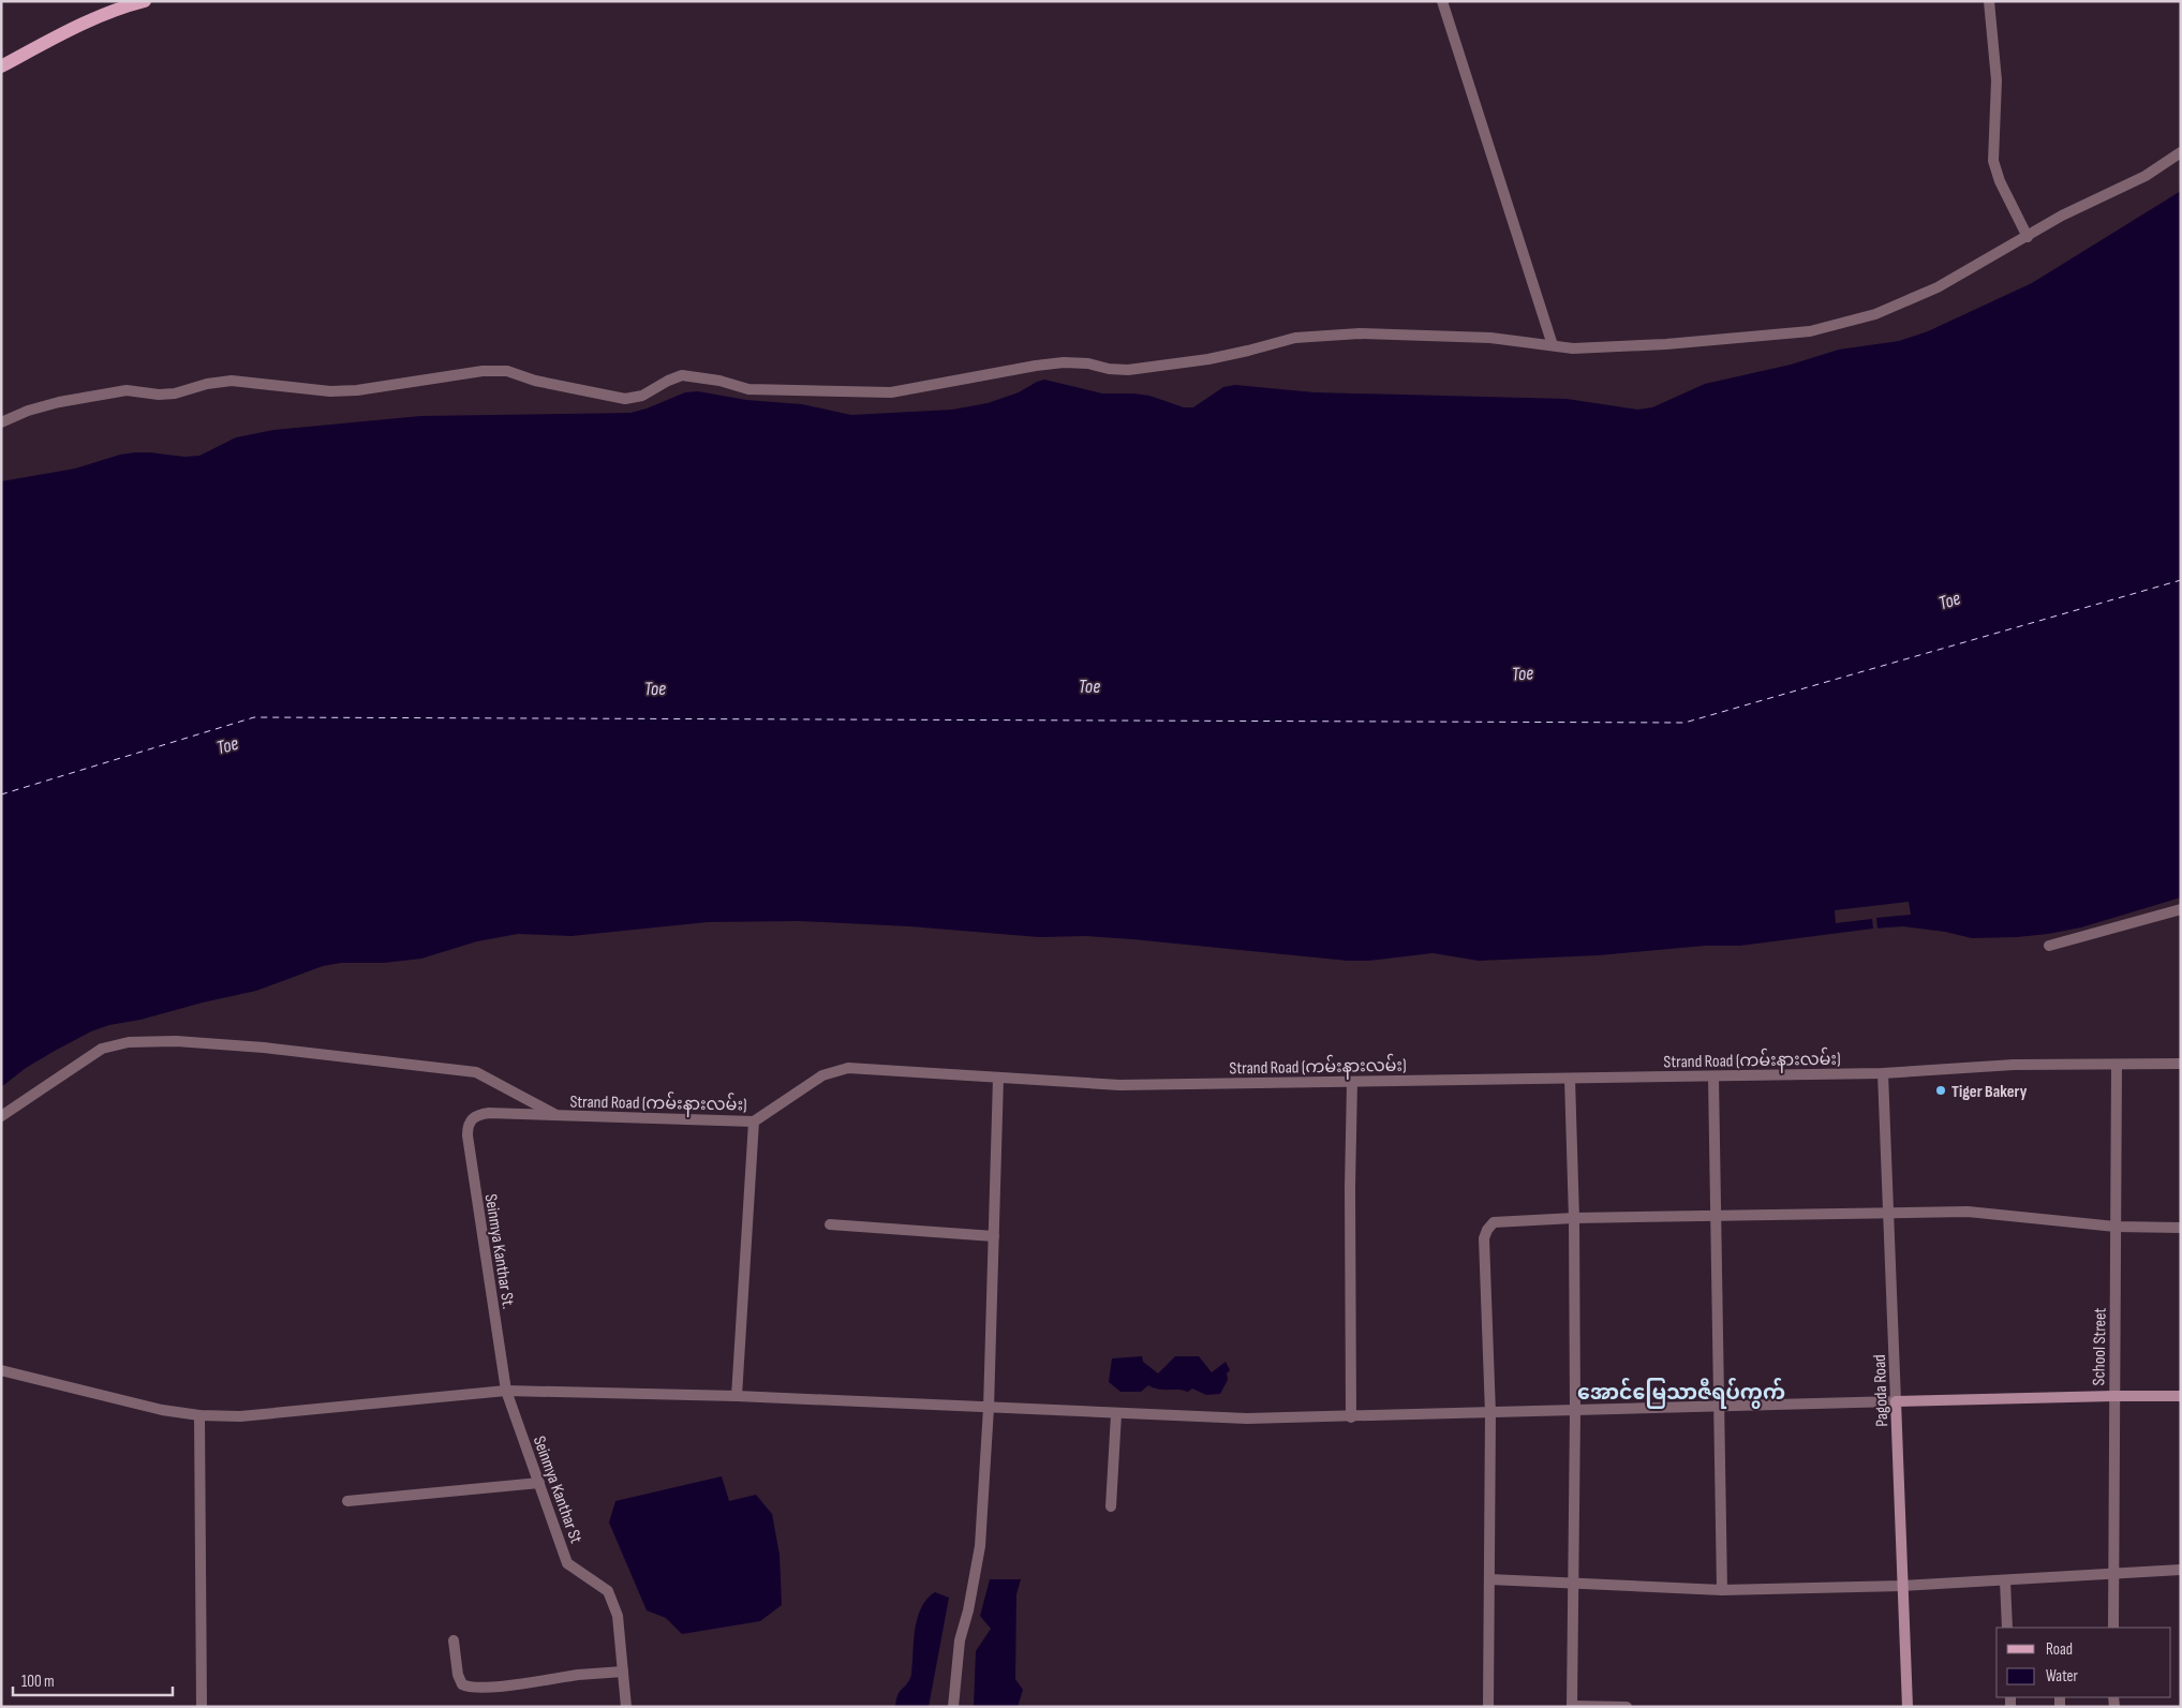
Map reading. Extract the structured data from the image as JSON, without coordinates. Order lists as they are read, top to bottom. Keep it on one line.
{"streets":{"main road":["Pagoda Road"],"street":["Strand Road (ကမ်းနားလမ်း)","Seinmya Kanthar St.","School Street","Seinmya Kanthar St"]},"crossings":[["Strand Road (ကမ်းနားလမ်း)","Seinmya Kanthar St."],["Strand Road (ကမ်းနားလမ်း)","School Street"],["Strand Road (ကမ်းနားလမ်း)","Pagoda Road"],["Seinmya Kanthar St.","Seinmya Kanthar St"]],"districts":["အောင်မြေသာဇီရပ်ကွက်"],"water":["Toe"],"places":["Tiger Bakery"],"legend":["Road","Water"],"scale_bar":"100 m"}
